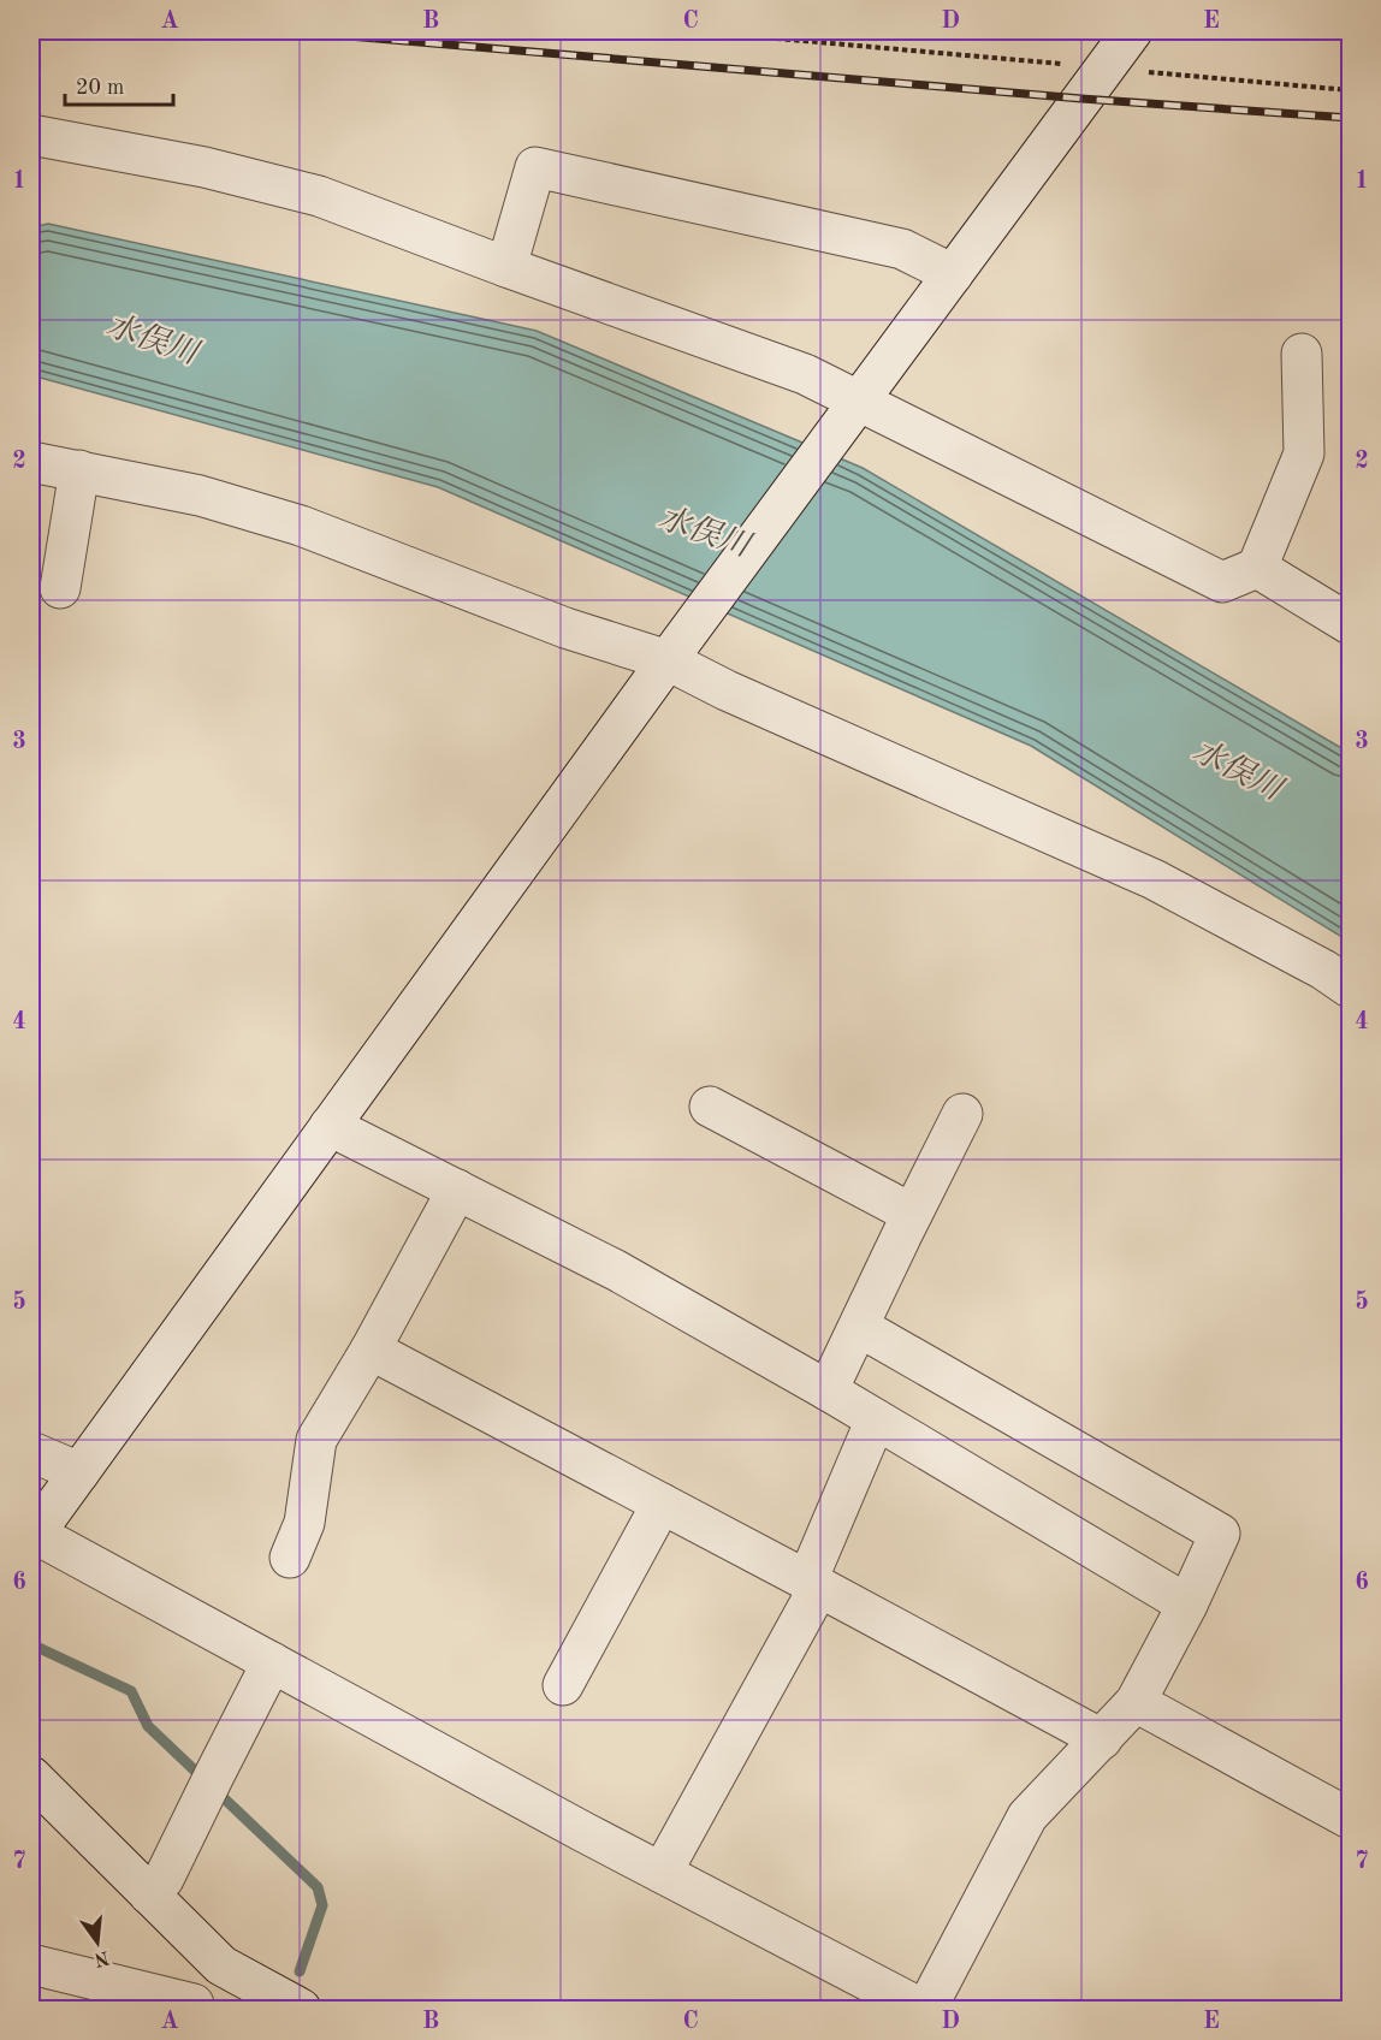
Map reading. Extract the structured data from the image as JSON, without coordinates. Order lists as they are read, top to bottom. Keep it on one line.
{"water":["水俣川"],"scale_bar":"20 m","north":"bottom","grid":{"columns":["A","B","C","D","E"],"rows":["1","2","3","4","5","6","7"]}}
